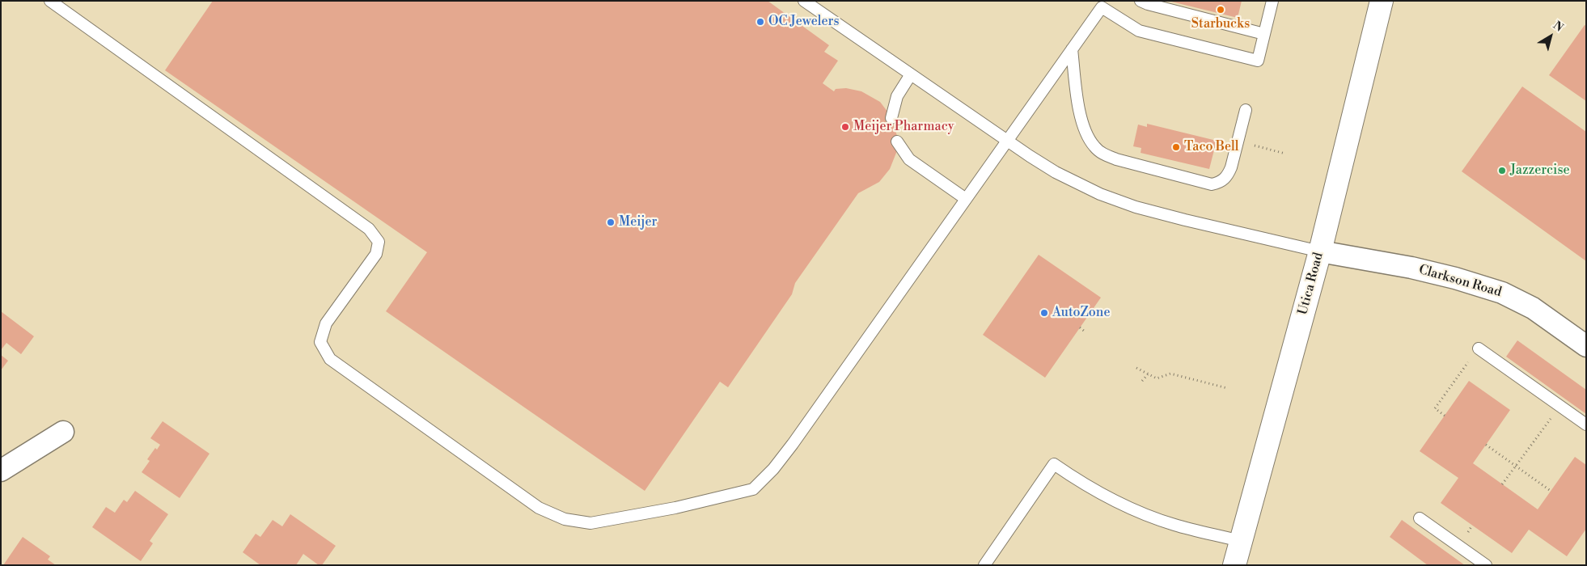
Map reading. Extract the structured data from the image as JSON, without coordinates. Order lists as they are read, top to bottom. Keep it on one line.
{"streets":{"main road":["Utica Road"],"street":["Clarkson Road"]},"crossings":[["Clarkson Road","Utica Road"]],"places":["Starbucks","OC Jewelers","Meijer Pharmacy","Taco Bell","Jazzercise","Meijer","AutoZone"],"north":"top right"}
